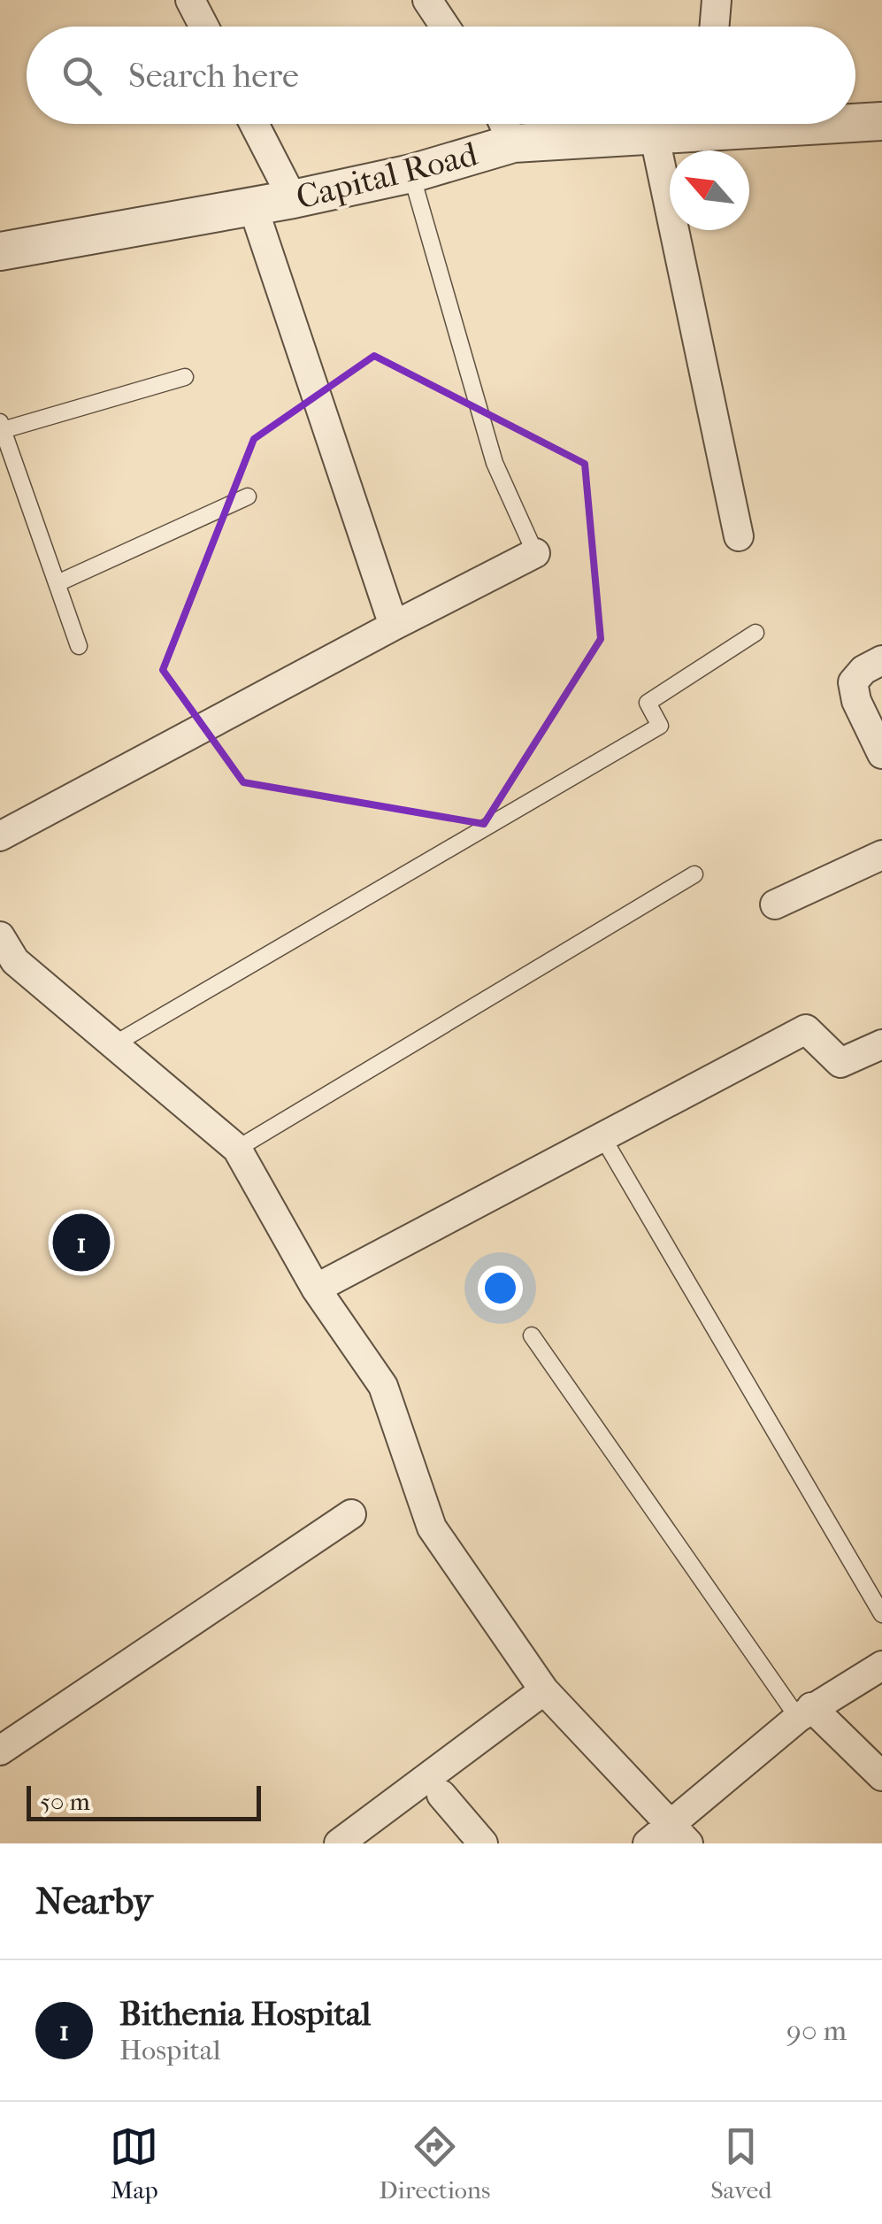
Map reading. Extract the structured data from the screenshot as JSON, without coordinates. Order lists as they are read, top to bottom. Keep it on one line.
{"streets":{"street":["Capital Road"]},"scale_bar":"50 m","north":"top left","page":{"search":"Search here","pins":"1","scale":"50 m","heading":"Nearby","list":[{"mark":"1","name":"Bithenia Hospital","note":"Hospital","value":"90 m"}],"nav":["Map","Directions","Saved"]}}
